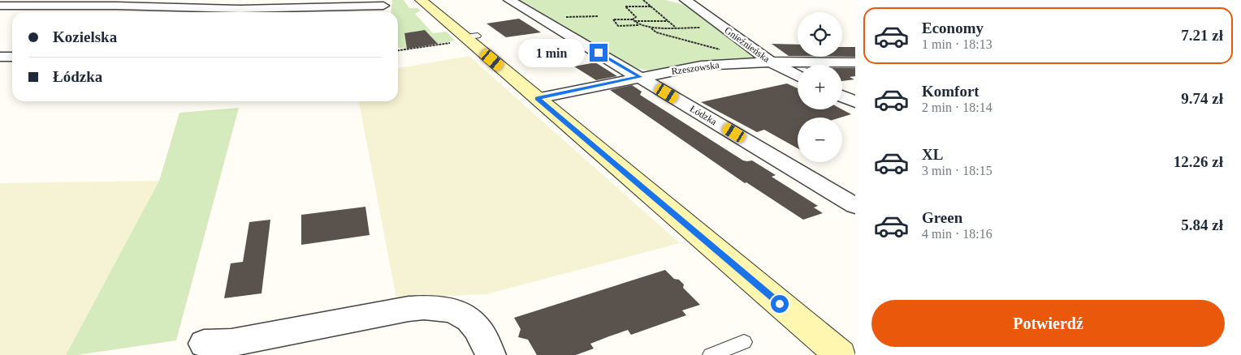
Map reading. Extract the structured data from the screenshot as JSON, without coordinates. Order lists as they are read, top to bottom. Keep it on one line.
{"streets":{"street":["Gnieźnieńska","Rzeszowska","Łódzka"]},"crossings":[["Gnieźnieńska","Rzeszowska"],["Rzeszowska","Łódzka"]],"page":{"list":[{"name":"Economy","note":"1 min · 18:13","value":"7.21 zł"},{"name":"Komfort","note":"2 min · 18:14","value":"9.74 zł"},{"name":"XL","note":"3 min · 18:15","value":"12.26 zł"},{"name":"Green","note":"4 min · 18:16","value":"5.84 zł"}],"map_buttons":["+","−"],"banner":["Kozielska","Łódzka"],"bubble":"1 min","buttons":"Potwierdź"}}
